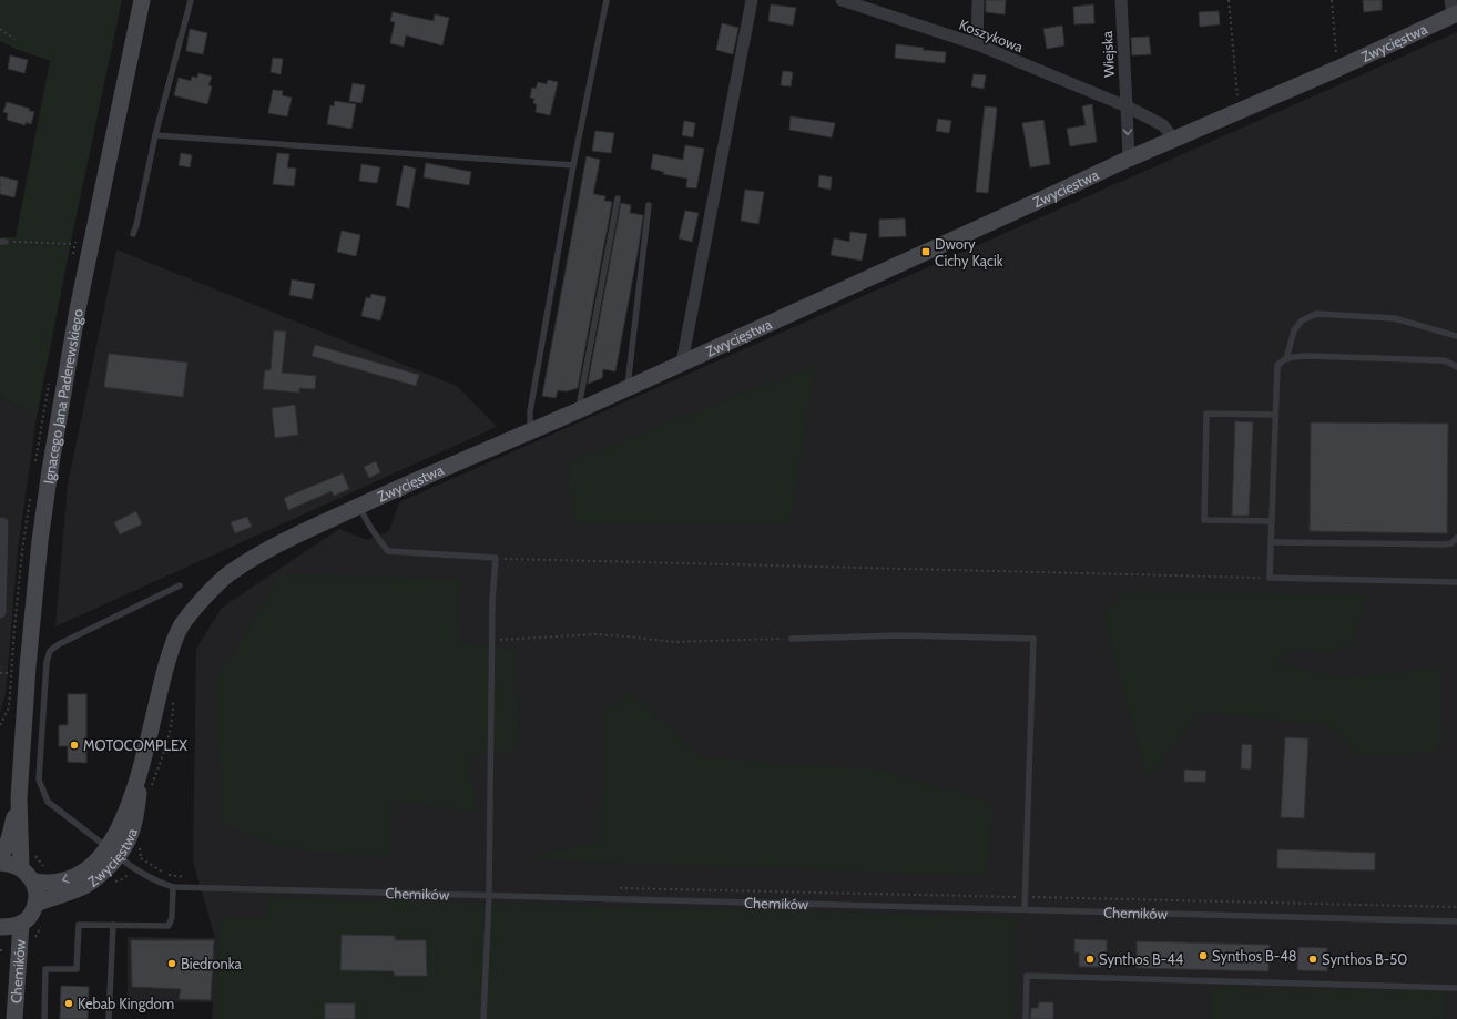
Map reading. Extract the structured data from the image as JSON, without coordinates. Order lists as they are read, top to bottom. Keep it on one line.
{"streets":{"street":["Koszykowa","Zwycięstwa","Wiejska","Ignacego Jana Paderewskiego","Chemików"]},"crossings":[["Koszykowa","Zwycięstwa"],["Koszykowa","Wiejska"],["Zwycięstwa","Chemików"]],"places":{"transit":["Dwory Cichy Kącik"],"other":["MOTOCOMPLEX","Synthos B-48","Synthos B-44","Synthos B-50","Biedronka","Kebab Kingdom"]}}
